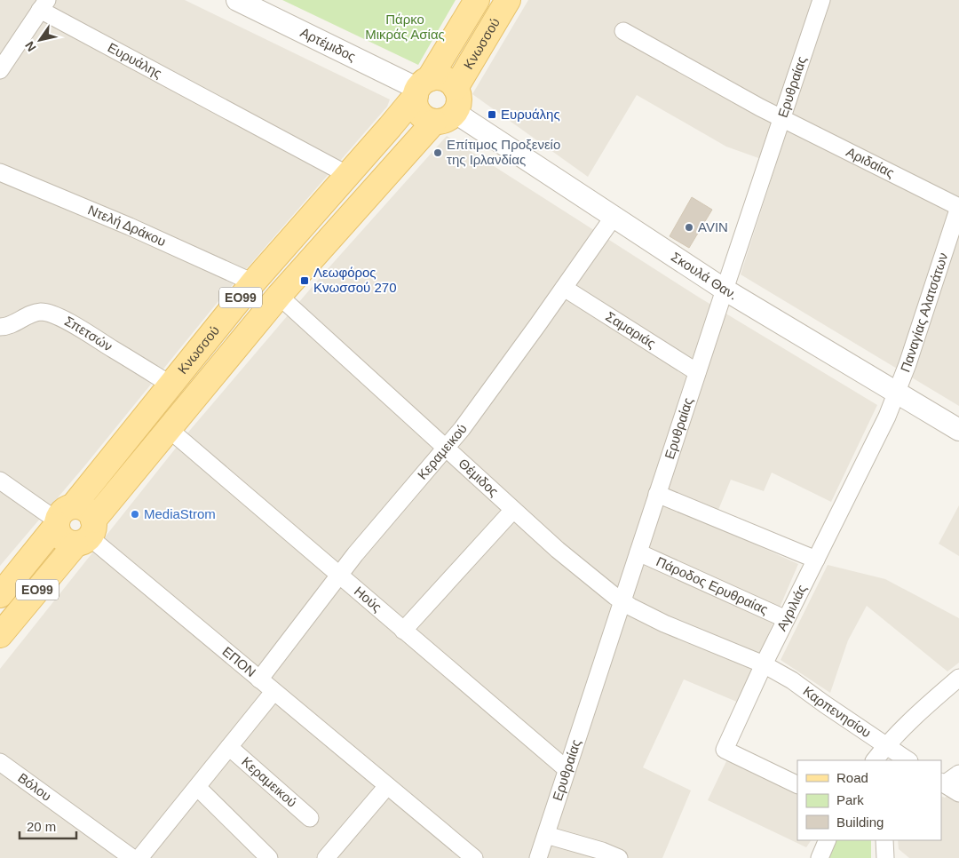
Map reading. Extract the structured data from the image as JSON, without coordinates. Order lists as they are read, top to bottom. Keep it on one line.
{"streets":{"main road":["Κνωσσού","ΕΟ99"],"street":["Αρτέμιδος","Ευρυάλης","Ερυθραίας","Αριδαίας","Ντελή Δράκου","Σκουλά Θαν.","Παναγίας Αλατσάτων","Σαμαριάς","Σπετσών","Κεραμεικού","Θέμιδος","Πάροδος Ερυθραίας","Ηούς","Αγριλιάς","ΕΠΟΝ","Καρπενησίου","Βόλου"]},"crossings":[["Αρτέμιδος","Κνωσσού"],["Αρτέμιδος","Σκουλά Θαν."],["Κνωσσού","Ευρυάλης"],["Κνωσσού","Ντελή Δράκου"],["Κνωσσού","Σκουλά Θαν."],["Κνωσσού","Σπετσών"],["Κνωσσού","Θέμιδος"],["Κνωσσού","Ηούς"],["Κνωσσού","ΕΠΟΝ"],["Ερυθραίας","Αριδαίας"],["Ερυθραίας","Σκουλά Θαν."],["Ερυθραίας","Σαμαριάς"],["Ερυθραίας","Θέμιδος"],["Ερυθραίας","Πάροδος Ερυθραίας"],["Ερυθραίας","Ηούς"],["Ερυθραίας","Καρπενησίου"],["Αριδαίας","Παναγίας Αλατσάτων"],["Σκουλά Θαν.","Παναγίας Αλατσάτων"],["Σκουλά Θαν.","Κεραμεικού"],["Σκουλά Θαν.","Αγριλιάς"],["Παναγίας Αλατσάτων","Αγριλιάς"],["Σαμαριάς","Κεραμεικού"],["Κεραμεικού","Θέμιδος"],["Κεραμεικού","Ηούς"],["Κεραμεικού","ΕΠΟΝ"],["Θέμιδος","Καρπενησίου"],["Πάροδος Ερυθραίας","Αγριλιάς"],["Αγριλιάς","Καρπενησίου"]],"parks":["Πάρκο Μικράς Ασίας"],"places":{"transit":["Ευρυάλης","Λεωφόρος Κνωσσού 270"],"other":["Επίτιμος Προξενείο της Ιρλανδίας","AVIN","MediaStrom"]},"legend":["Road","Park","Building"],"scale_bar":"20 m","north":"bottom left"}
